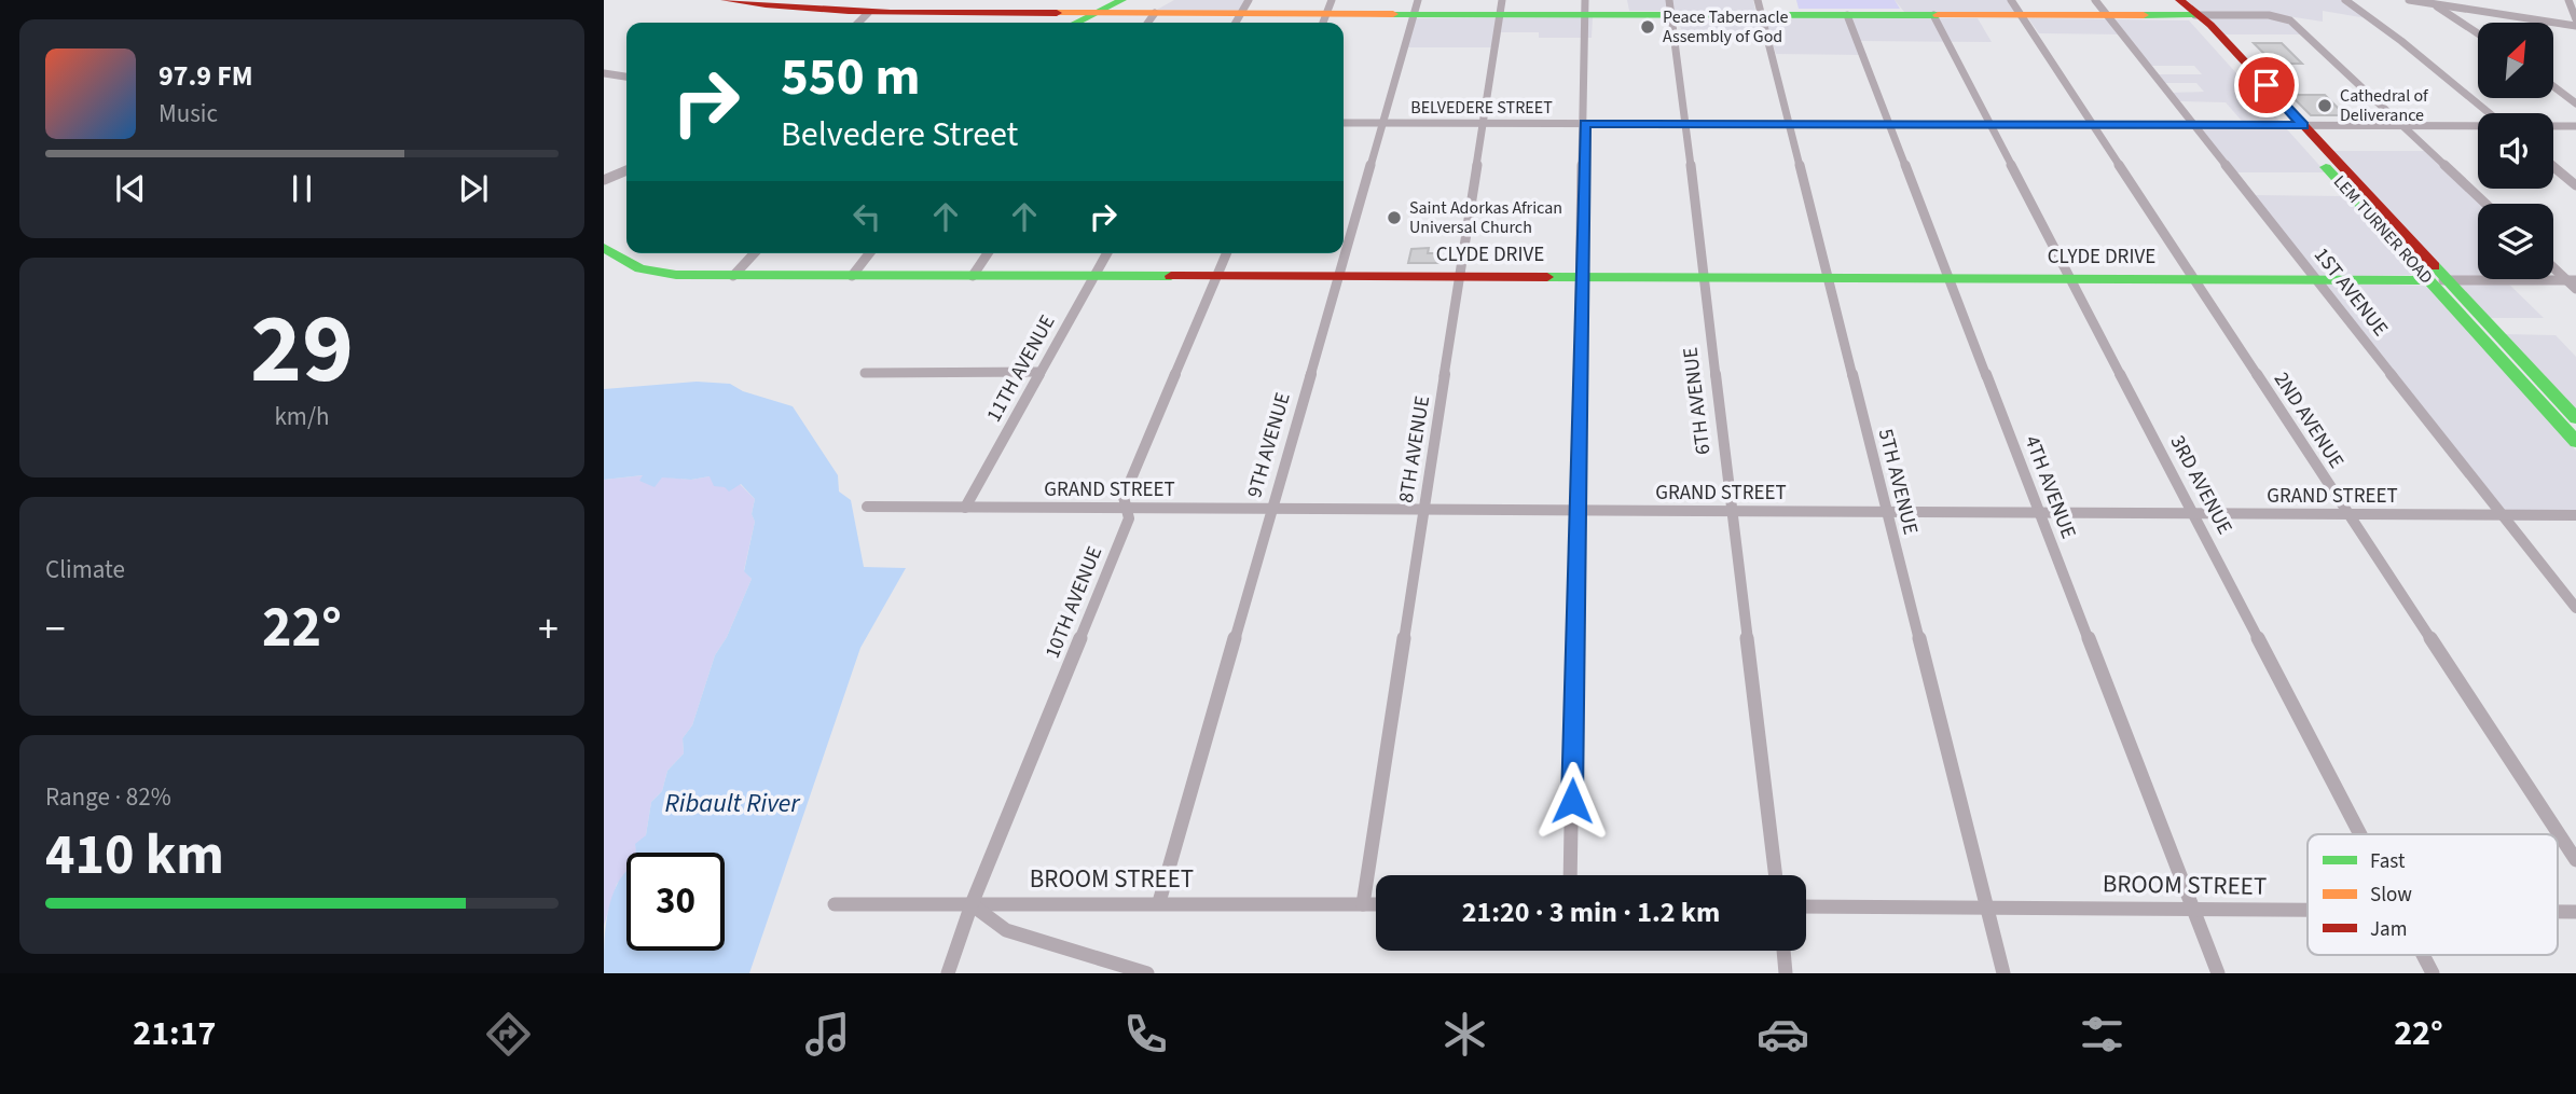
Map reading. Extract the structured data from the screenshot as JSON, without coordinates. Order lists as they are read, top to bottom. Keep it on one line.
{"streets":{"main road":["LEM TURNER ROAD","CLYDE DRIVE"],"street":["BELVEDERE STREET","1ST AVENUE","11TH AVENUE","6TH AVENUE","2ND AVENUE","9TH AVENUE","8TH AVENUE","5TH AVENUE","3RD AVENUE","4TH AVENUE","GRAND STREET","10TH AVENUE","BROOM STREET"]},"crossings":[["BELVEDERE STREET","LEM TURNER ROAD"],["BELVEDERE STREET","1ST AVENUE"],["BELVEDERE STREET","6TH AVENUE"],["BELVEDERE STREET","2ND AVENUE"],["BELVEDERE STREET","9TH AVENUE"],["BELVEDERE STREET","8TH AVENUE"],["BELVEDERE STREET","5TH AVENUE"],["BELVEDERE STREET","3RD AVENUE"],["BELVEDERE STREET","4TH AVENUE"],["LEM TURNER ROAD","CLYDE DRIVE"],["CLYDE DRIVE","1ST AVENUE"],["CLYDE DRIVE","11TH AVENUE"],["CLYDE DRIVE","6TH AVENUE"],["CLYDE DRIVE","2ND AVENUE"],["CLYDE DRIVE","9TH AVENUE"],["CLYDE DRIVE","8TH AVENUE"],["CLYDE DRIVE","5TH AVENUE"],["CLYDE DRIVE","3RD AVENUE"],["CLYDE DRIVE","4TH AVENUE"],["CLYDE DRIVE","10TH AVENUE"],["1ST AVENUE","GRAND STREET"],["11TH AVENUE","GRAND STREET"],["6TH AVENUE","GRAND STREET"],["2ND AVENUE","GRAND STREET"],["9TH AVENUE","GRAND STREET"],["9TH AVENUE","BROOM STREET"],["8TH AVENUE","GRAND STREET"],["8TH AVENUE","BROOM STREET"],["5TH AVENUE","GRAND STREET"],["5TH AVENUE","BROOM STREET"],["3RD AVENUE","GRAND STREET"],["4TH AVENUE","GRAND STREET"],["4TH AVENUE","BROOM STREET"],["GRAND STREET","10TH AVENUE"],["10TH AVENUE","BROOM STREET"]],"water":["Ribault River"],"places":["Peace Tabernacle Assembly of God","Cathedral of Deliverance","Saint Adorkas African Universal Church"],"legend":["Fast","Slow","Jam"],"north":"top right","page":{"turn":["550 m","Belvedere Street"],"song":["97.9 FM","Music"],"tile":[["29","km/h"],"Climate",["Range · 82%","410 km"]],"heat":["−","22°","+"],"limit":"30","trip":"21:20 · 3 min · 1.2 km","tabs":["21:17","22°"]}}
